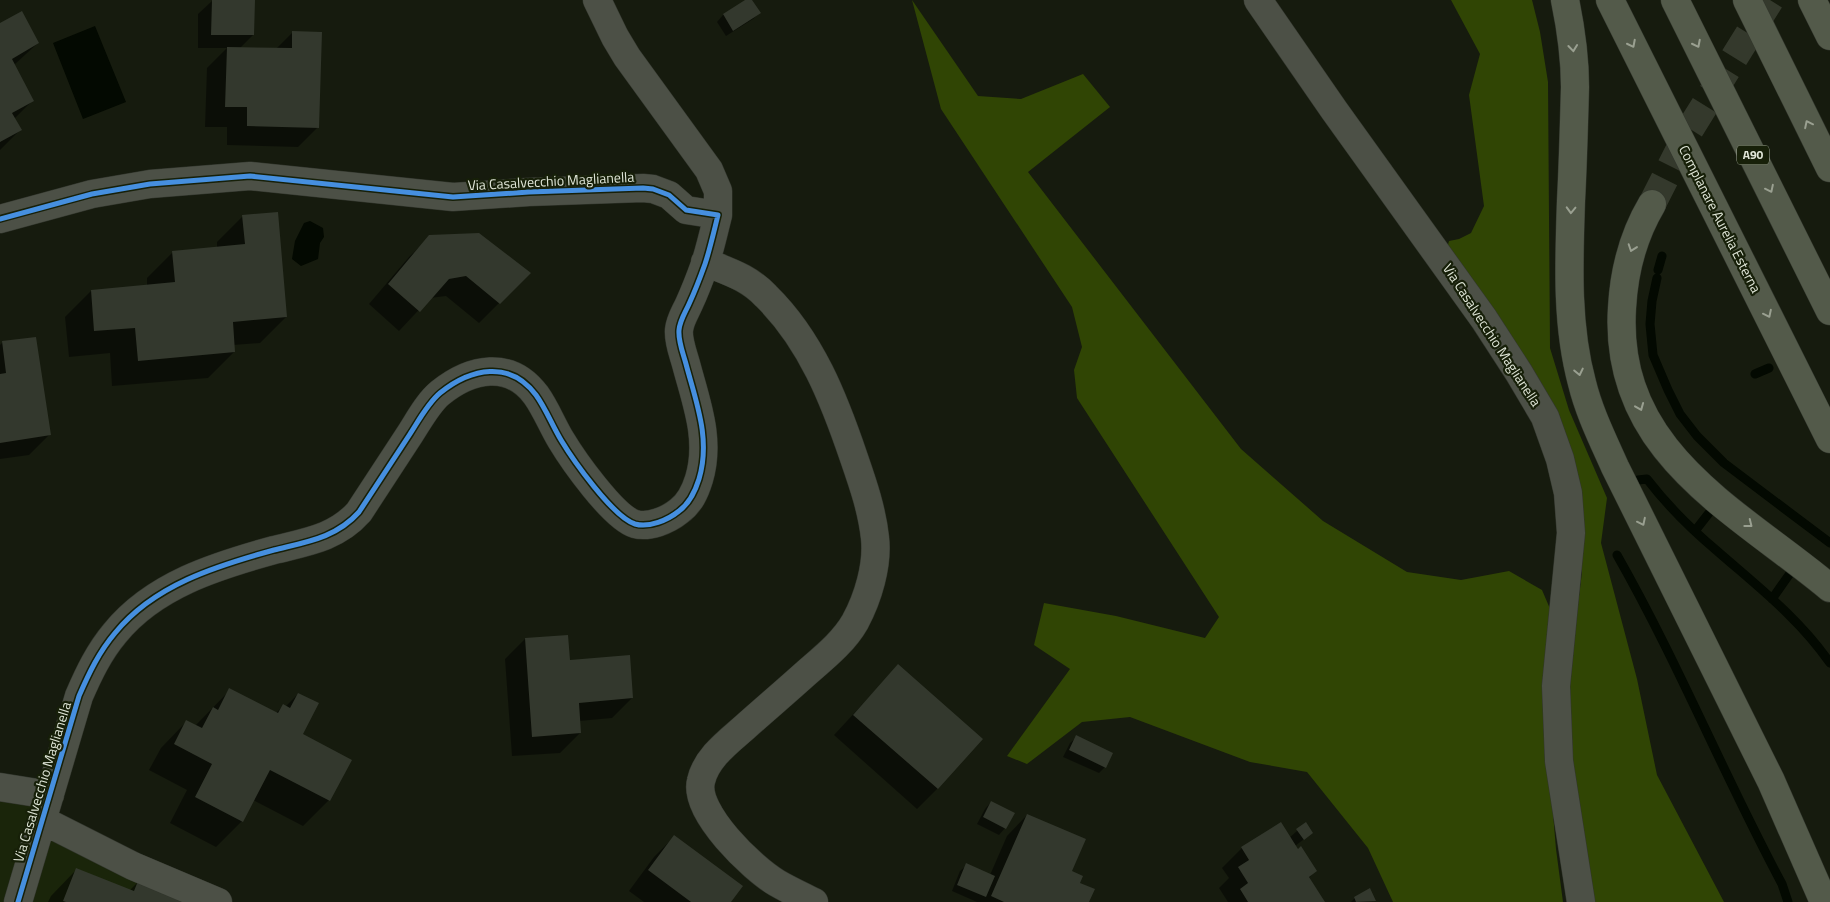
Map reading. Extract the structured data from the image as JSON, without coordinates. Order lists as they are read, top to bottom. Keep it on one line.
{"streets":{"highway":["A90","Complanare Aurelia Esterna"],"street":["Via Casalvecchio Maglianella"]}}
